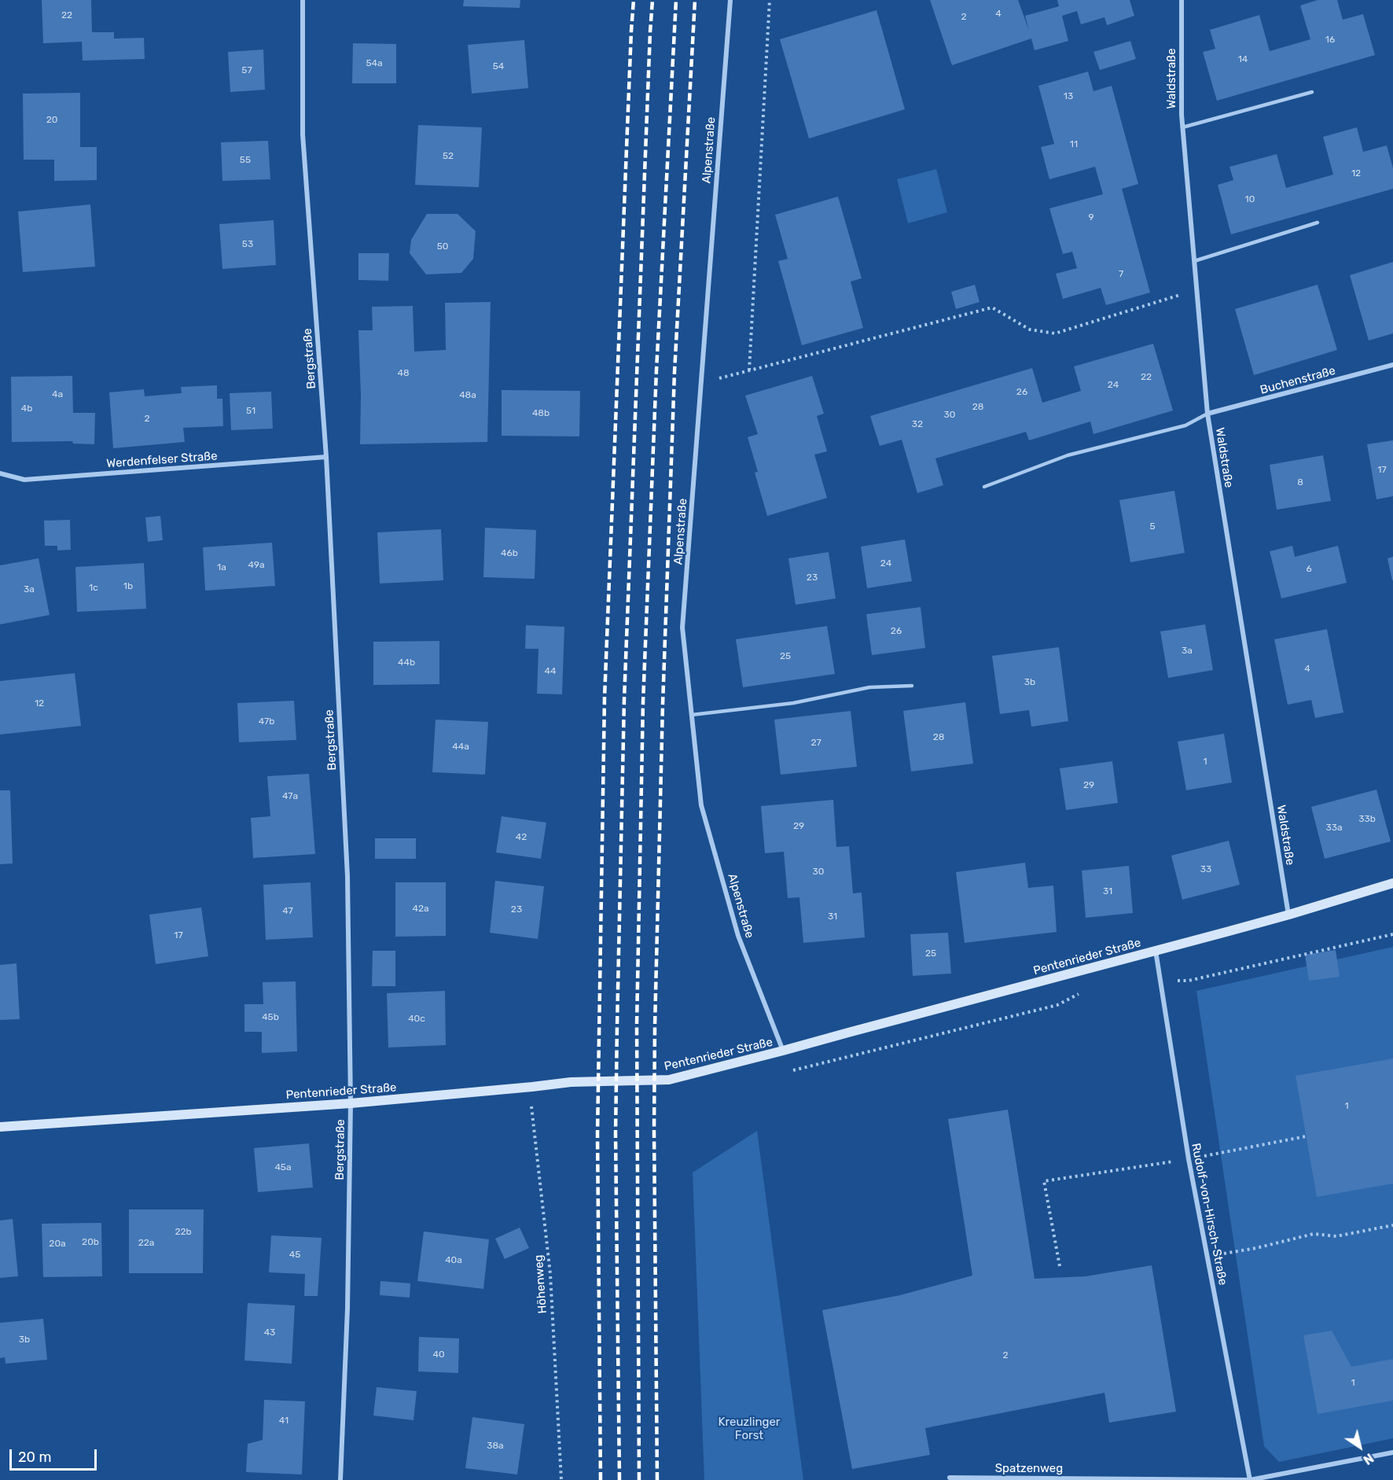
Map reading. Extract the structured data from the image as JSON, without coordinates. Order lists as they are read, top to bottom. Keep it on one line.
{"streets":{"street":["Waldstraße","Alpenstraße","Bergstraße","Buchenstraße","Werdenfelser Straße","Pentenrieder Straße","Rudolf-von-Hirsch-Straße","Spatzenweg"],"path":["Höhenweg"]},"crossings":[["Waldstraße","Buchenstraße"],["Waldstraße","Pentenrieder Straße"],["Alpenstraße","Pentenrieder Straße"],["Bergstraße","Werdenfelser Straße"],["Bergstraße","Pentenrieder Straße"],["Pentenrieder Straße","Rudolf-von-Hirsch-Straße"],["Pentenrieder Straße","Höhenweg"],["Rudolf-von-Hirsch-Straße","Spatzenweg"]],"parks":["Kreuzlinger Forst"],"house_numbers":["4","22","2","16","14","54a","54","57","13","20","11","52","55","12","10","9","53","50","7","48","22","24","26","4a","48a","28","4b","51","48b","30","2","32","17","8","5","46b","24","49a","1a","6","23","1b","1c","3a","26","3a","25","44b","4","44","3b","12","47b","28","27","44a","1","29","47a","33b","29","33a","42","33","30","31","42a","23","47","31","17","25","45b","40c","1","45a","22b","20b","22a","20a","45","40a","43","3b","40","2","1","41","38a"],"scale_bar":"20 m","north":"bottom right"}
